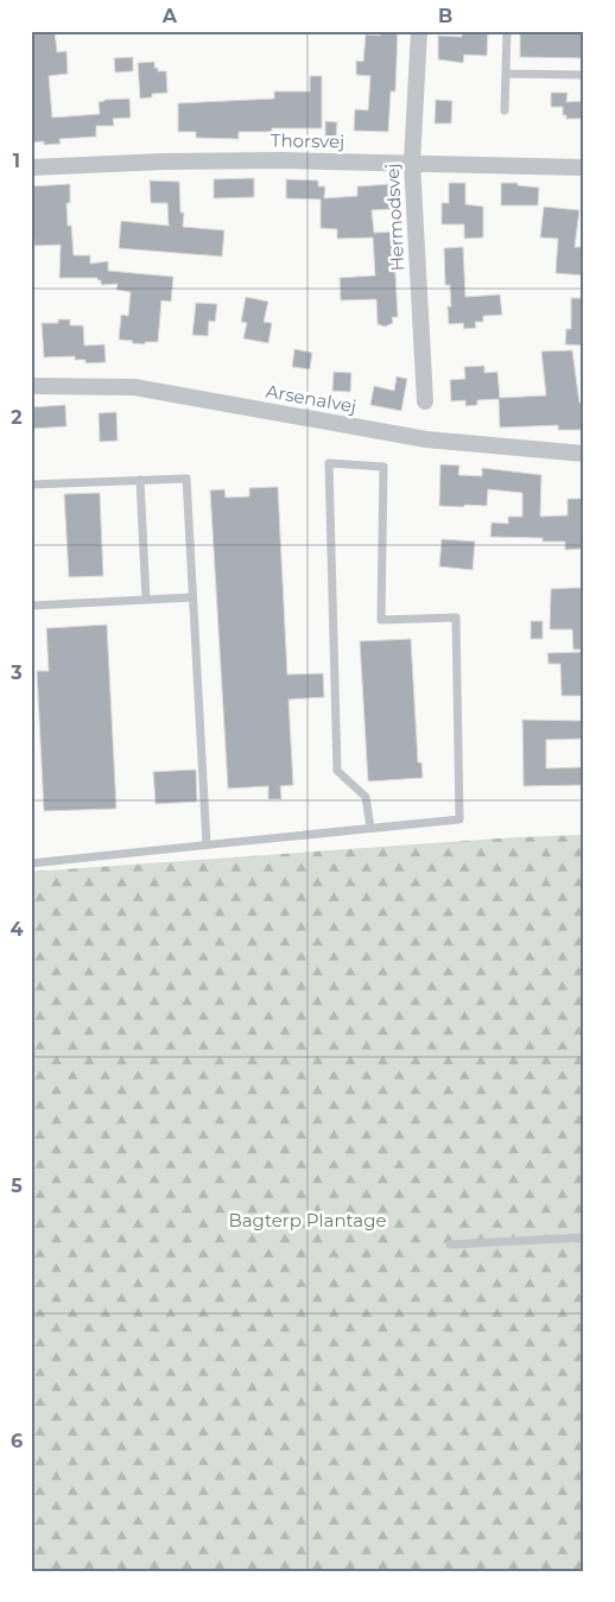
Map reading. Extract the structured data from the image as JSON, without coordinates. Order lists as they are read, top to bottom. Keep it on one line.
{"streets":{"street":["Thorsvej","Hermodsvej","Arsenalvej"]},"crossings":[["Thorsvej","Hermodsvej"]],"parks":["Bagterp Plantage"],"grid":{"columns":["A","B"],"rows":["1","2","3","4","5","6"]}}
